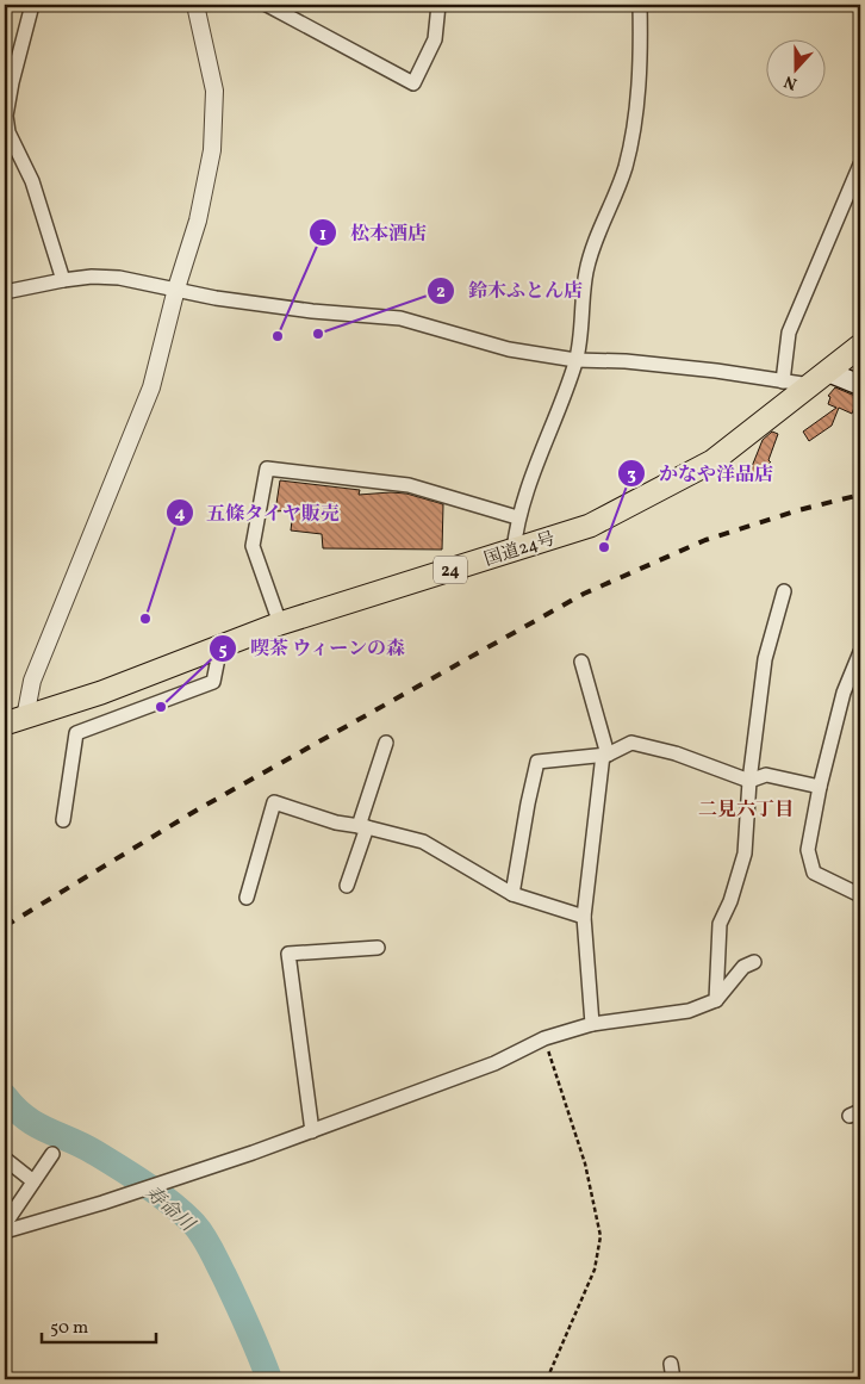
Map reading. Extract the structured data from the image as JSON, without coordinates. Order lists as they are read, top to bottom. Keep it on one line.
{"streets":{"highway":["国道24号","24"]},"districts":["二見六丁目"],"water":["寿命川"],"places":["鈴木ふとん店","松本酒店","かなや洋品店","五條タイヤ販売","喫茶 ウィーンの森"],"scale_bar":"50 m","north":"bottom"}
